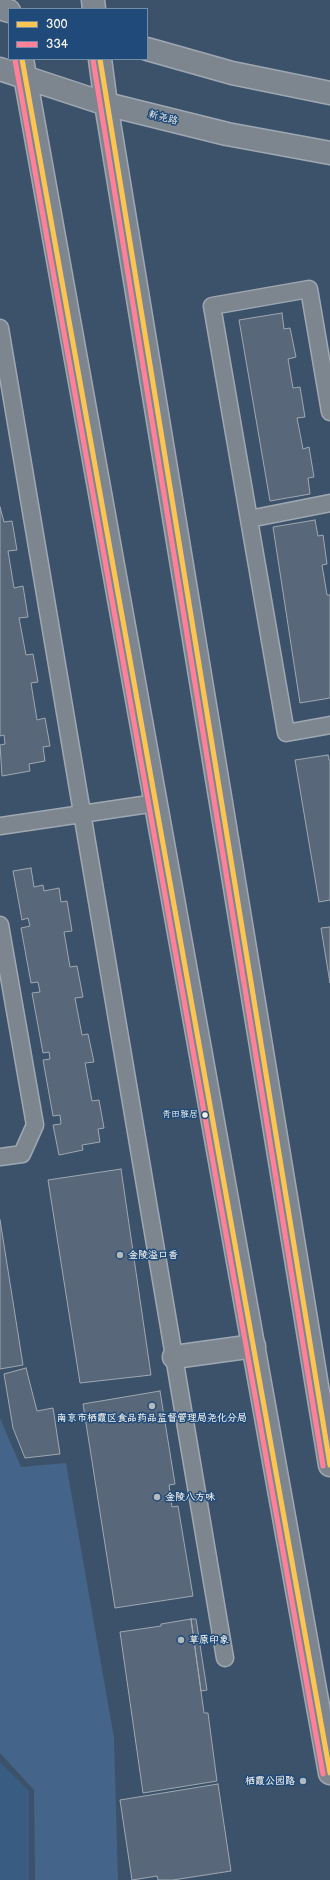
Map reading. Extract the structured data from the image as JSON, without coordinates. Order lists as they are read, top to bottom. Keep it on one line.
{"streets":{"main road":["新尧路"]},"places":["青田雅居","金陵溢口香","南京市栖霞区食品药品监督管理局尧化分局","金陵八方味","草原印象","栖霞公园路"],"lines":["transit line 300","transit line 334"],"legend":["300","334"]}
